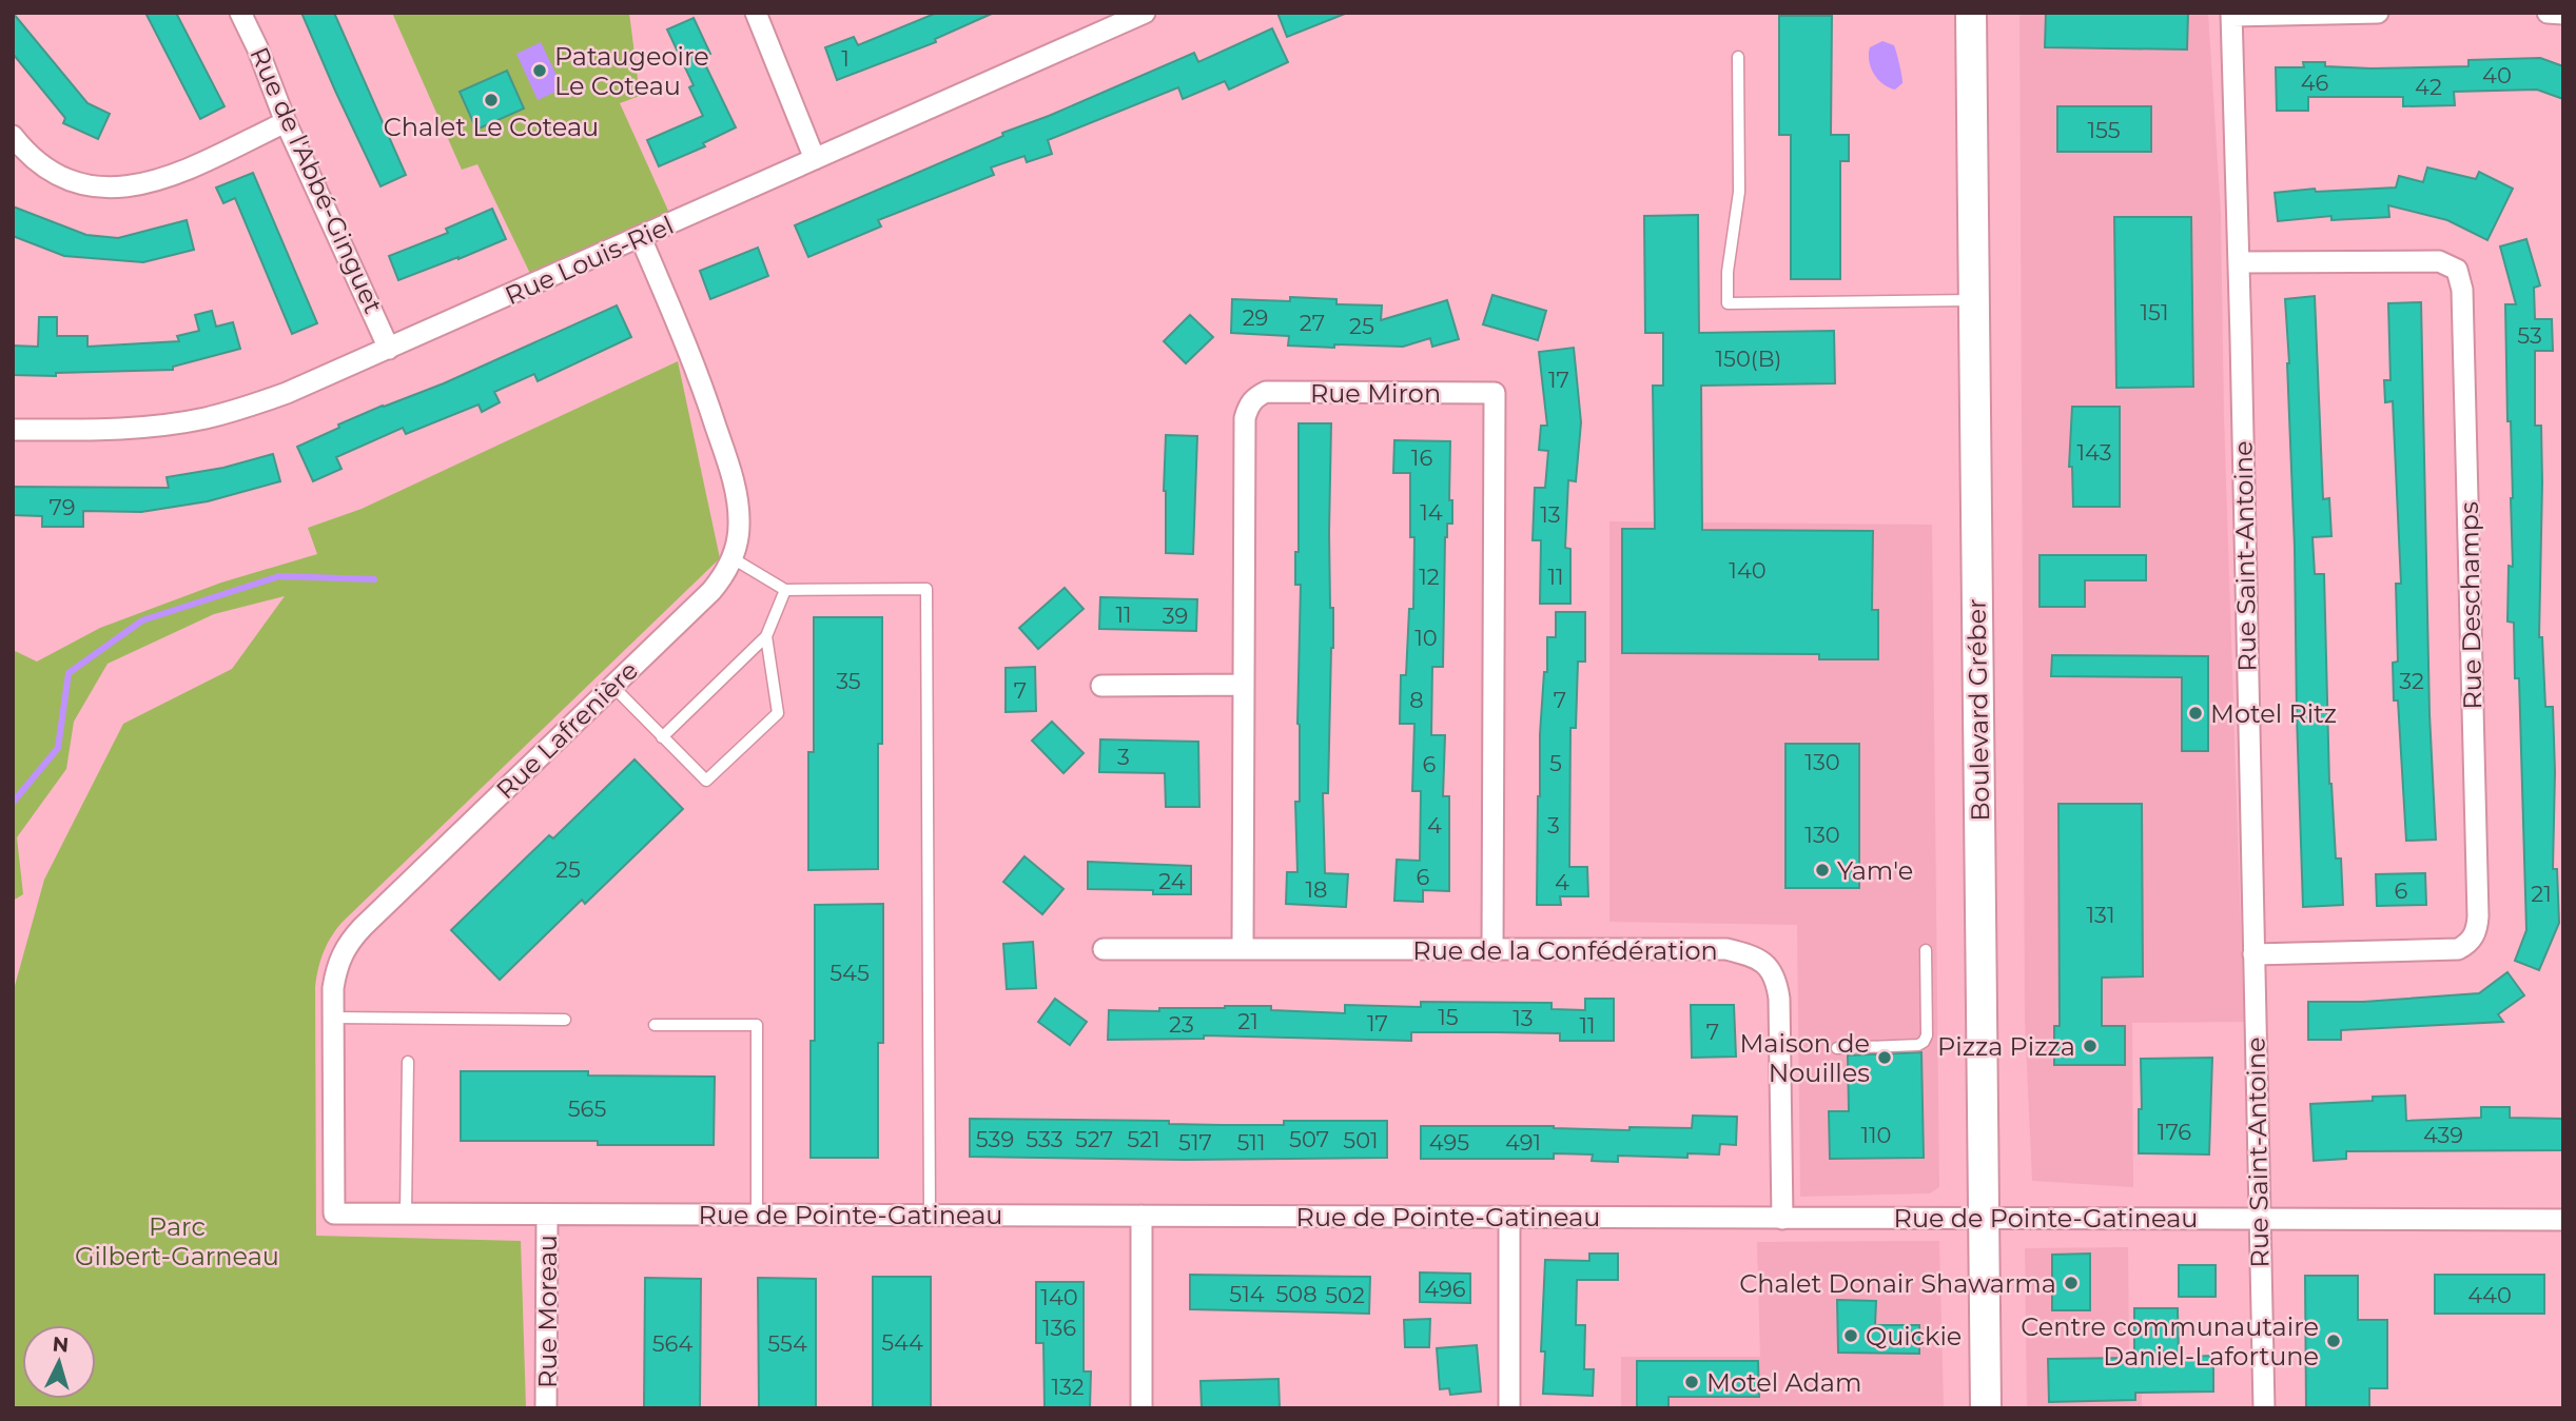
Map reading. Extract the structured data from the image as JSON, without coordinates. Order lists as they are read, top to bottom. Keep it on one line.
{"streets":{"main road":["Boulevard Gréber"],"street":["Rue de l'Abbé-Ginguet","Rue Louis-Riel","Rue Miron","Rue Saint-Antoine","Rue Deschamps","Rue Lafrenière","Rue de la Confédération","Rue de Pointe-Gatineau","Rue Moreau"]},"crossings":[["Rue de l'Abbé-Ginguet","Rue Louis-Riel"],["Rue Louis-Riel","Rue Lafrenière"],["Rue Miron","Rue de la Confédération"],["Rue Saint-Antoine","Rue Deschamps"],["Rue Saint-Antoine","Rue de Pointe-Gatineau"],["Boulevard Gréber","Rue de Pointe-Gatineau"],["Rue Lafrenière","Rue de Pointe-Gatineau"],["Rue de la Confédération","Rue de Pointe-Gatineau"],["Rue de Pointe-Gatineau","Rue Moreau"]],"parks":["Parc Gilbert-Garneau"],"places":["Pataugeoire Le Coteau","Chalet Le Coteau","Motel Ritz","Yam'e","Pizza Pizza","Maison de Nouilles","Chalet Donair Shawarma","Quickie","Centre communautaire Daniel-Lafortune","Motel Adam"],"house_numbers":["1","40","46","42","155","151","29","27","25","53","150(B)","17","143","16","79","14","13","140","12","11","11","39","10","35","32","7","8","7","3","130","5","6","4","3","130","25","6","24","4","18","6","21","131","545","15","13","21","17","23","11","7","565","176","110","439","539","533","527","521","507","501","517","511","495","491","496","514","508","502","440","140","136","544","564","554","132"],"north":"top"}
